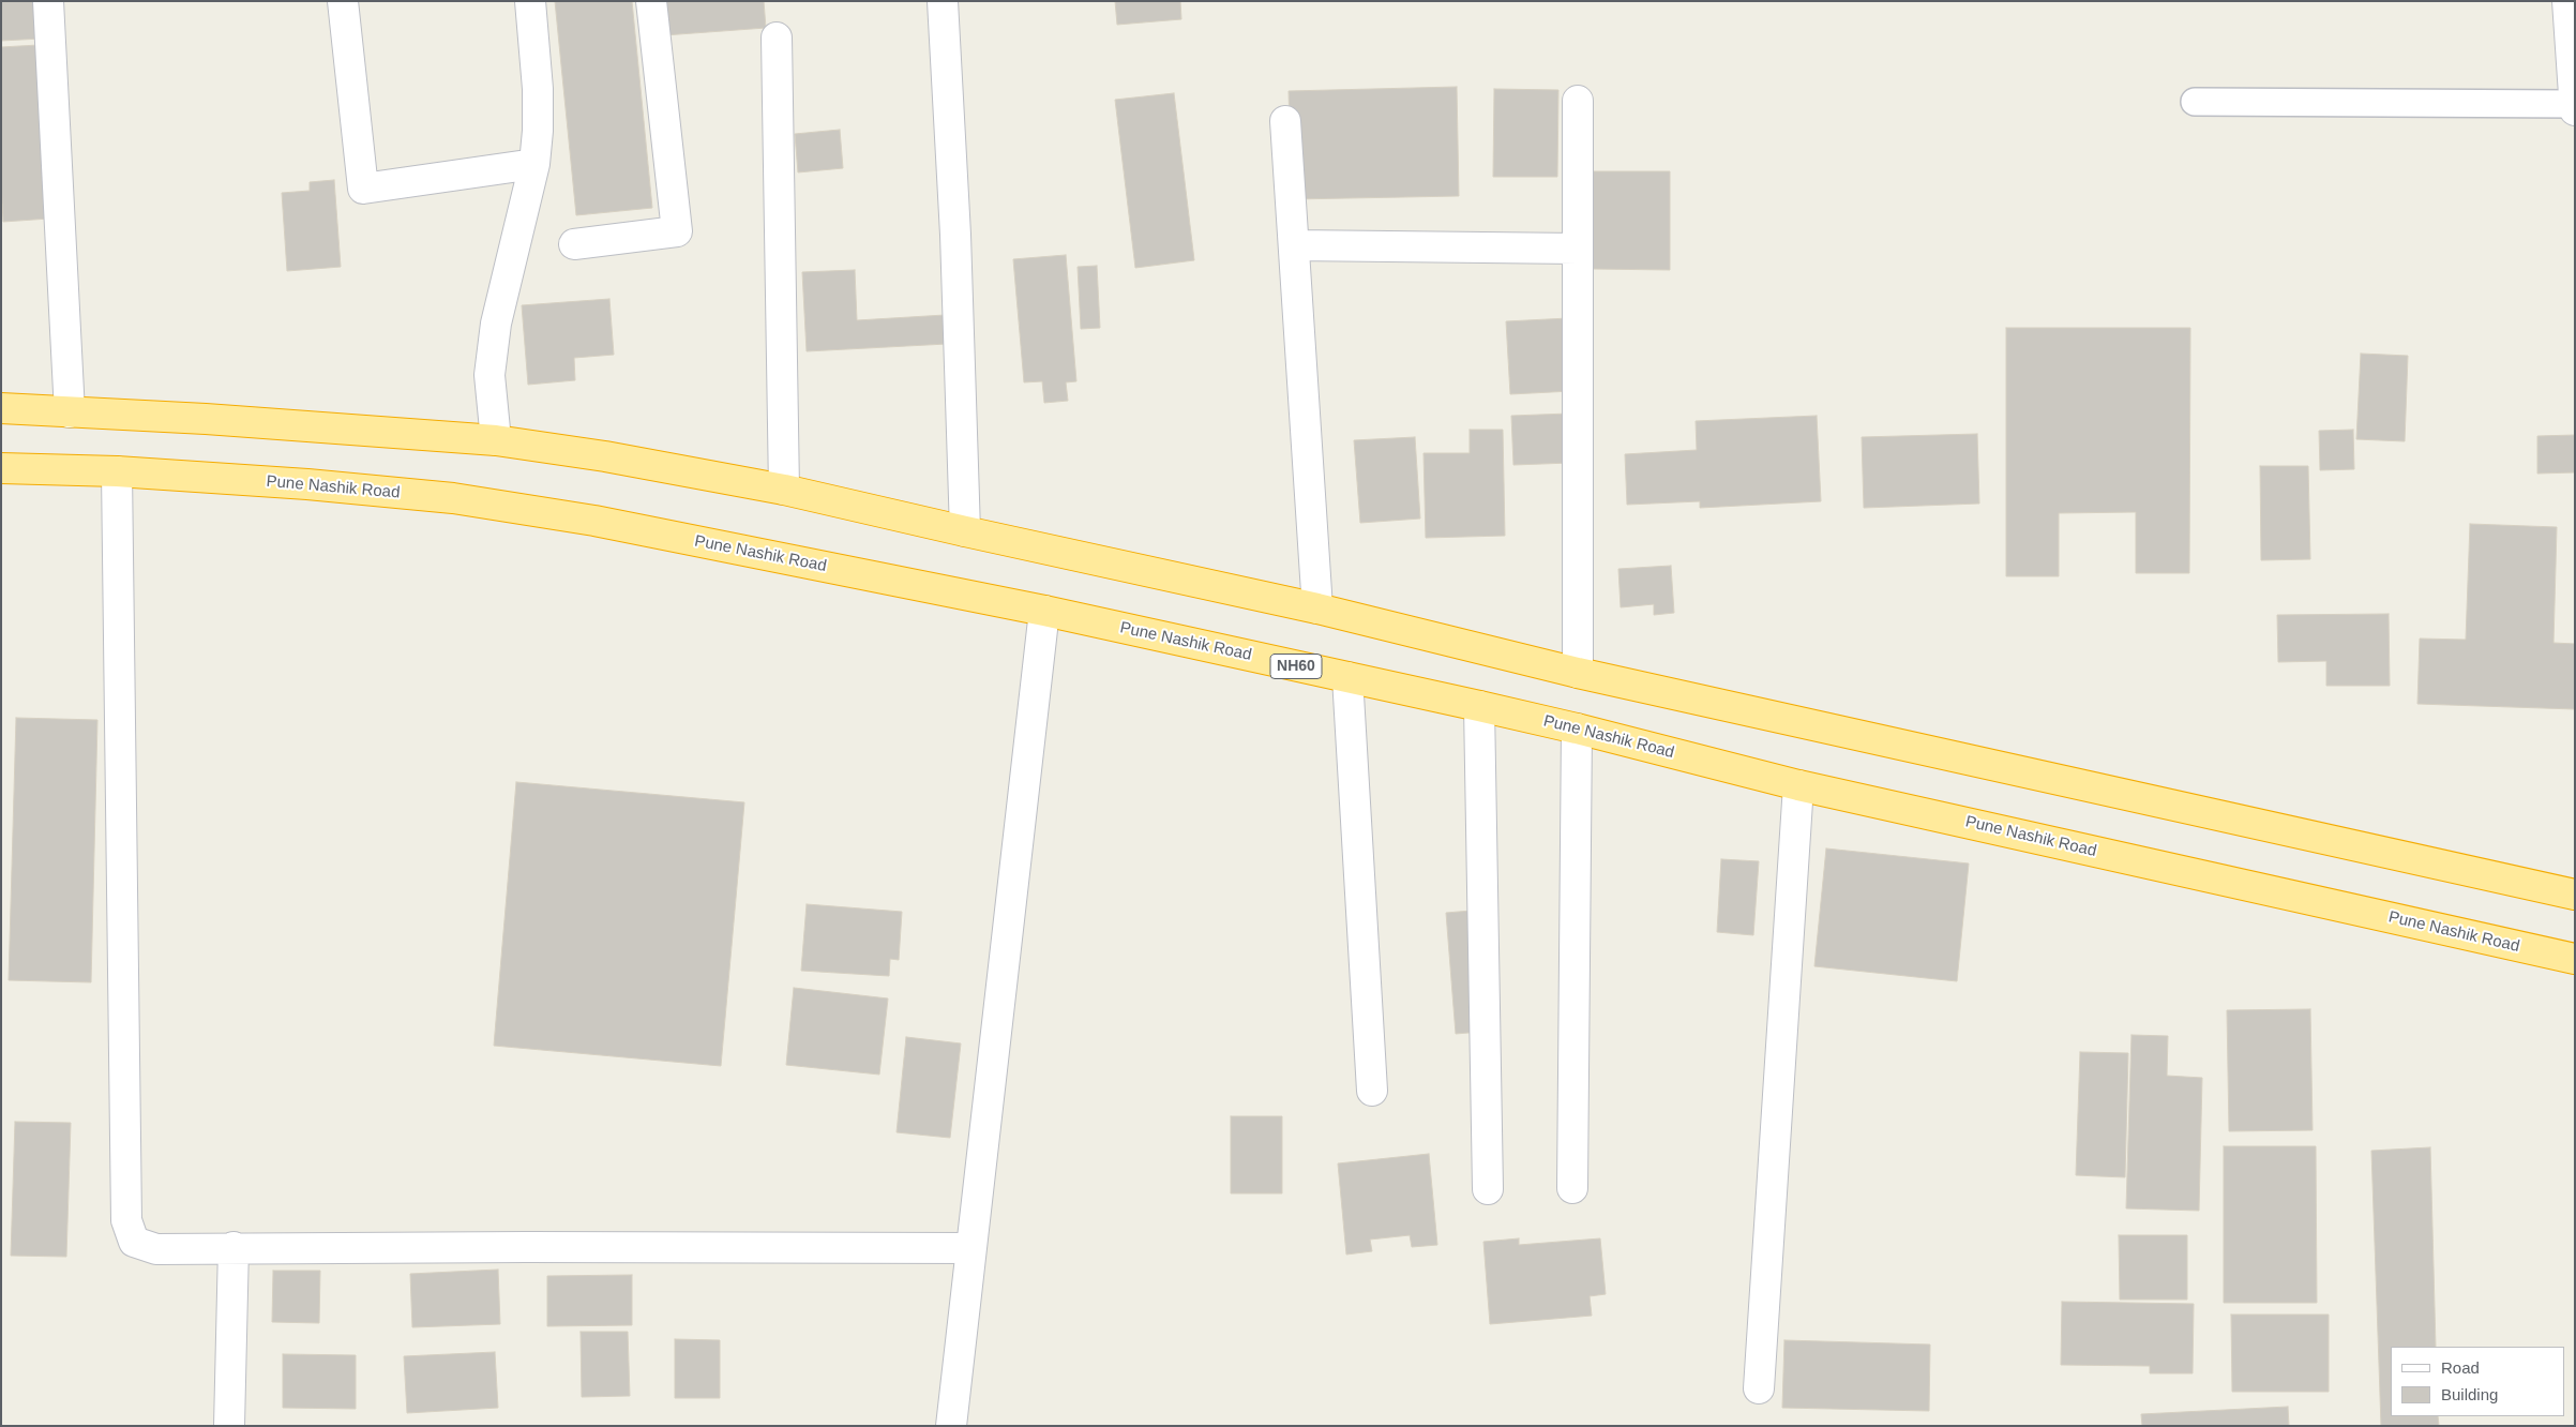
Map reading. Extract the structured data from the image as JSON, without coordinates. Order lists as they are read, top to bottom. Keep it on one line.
{"streets":{"highway":["Pune Nashik Road","NH60"]},"legend":["Road","Building"]}
